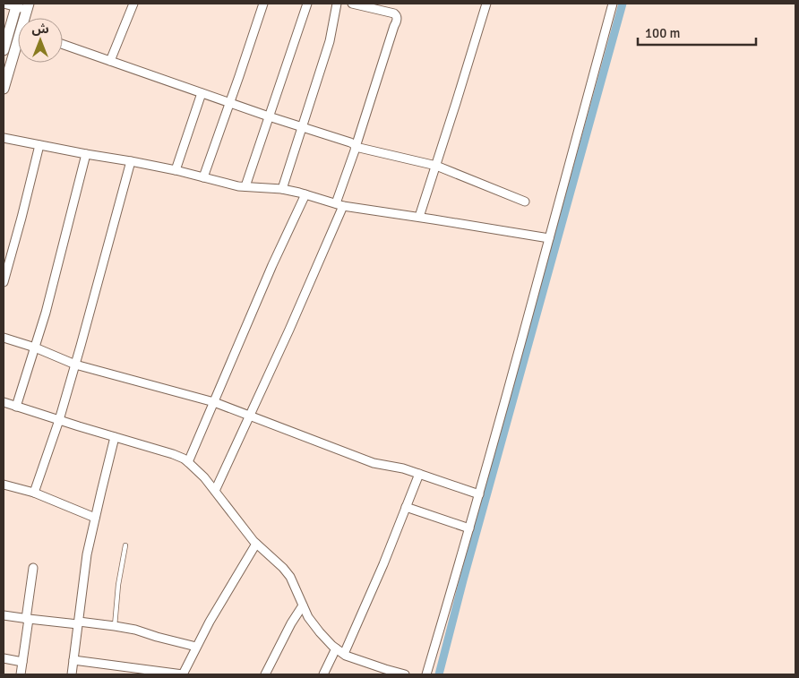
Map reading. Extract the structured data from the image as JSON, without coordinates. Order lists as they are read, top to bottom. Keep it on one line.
{"scale_bar":"100 m","north":"top"}
